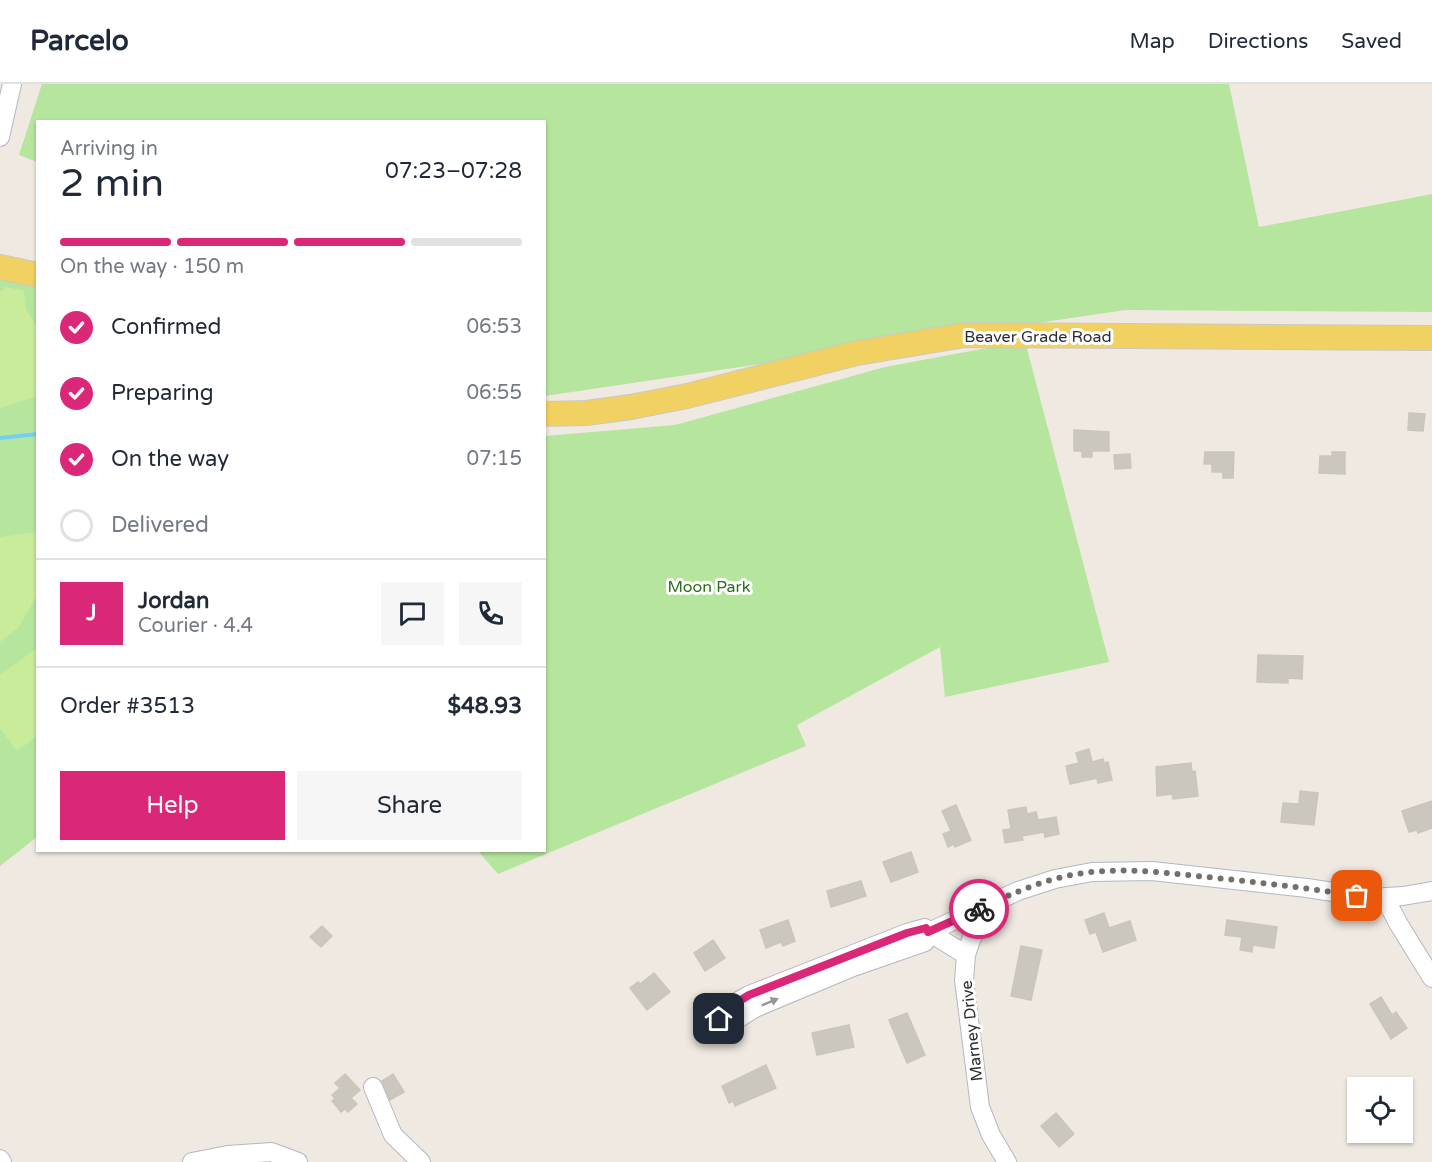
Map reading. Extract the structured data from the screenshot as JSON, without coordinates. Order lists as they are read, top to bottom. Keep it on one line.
{"streets":{"main road":["Beaver Grade Road"],"street":["Marney Drive"]},"parks":["Moon Park"],"page":{"header":"Parcelo","nav":["Map","Directions","Saved"],"heading":["2 min","Arriving in","07:23–07:28"],"panel":["Jordan","Courier · 4.4","Order #3513","$48.93"],"bar":"On the way · 150 m","list":[["Confirmed","06:53"],["Preparing","06:55"],["On the way","07:15"],"Delivered"],"round":"J","buttons":["Help","Share"]}}
